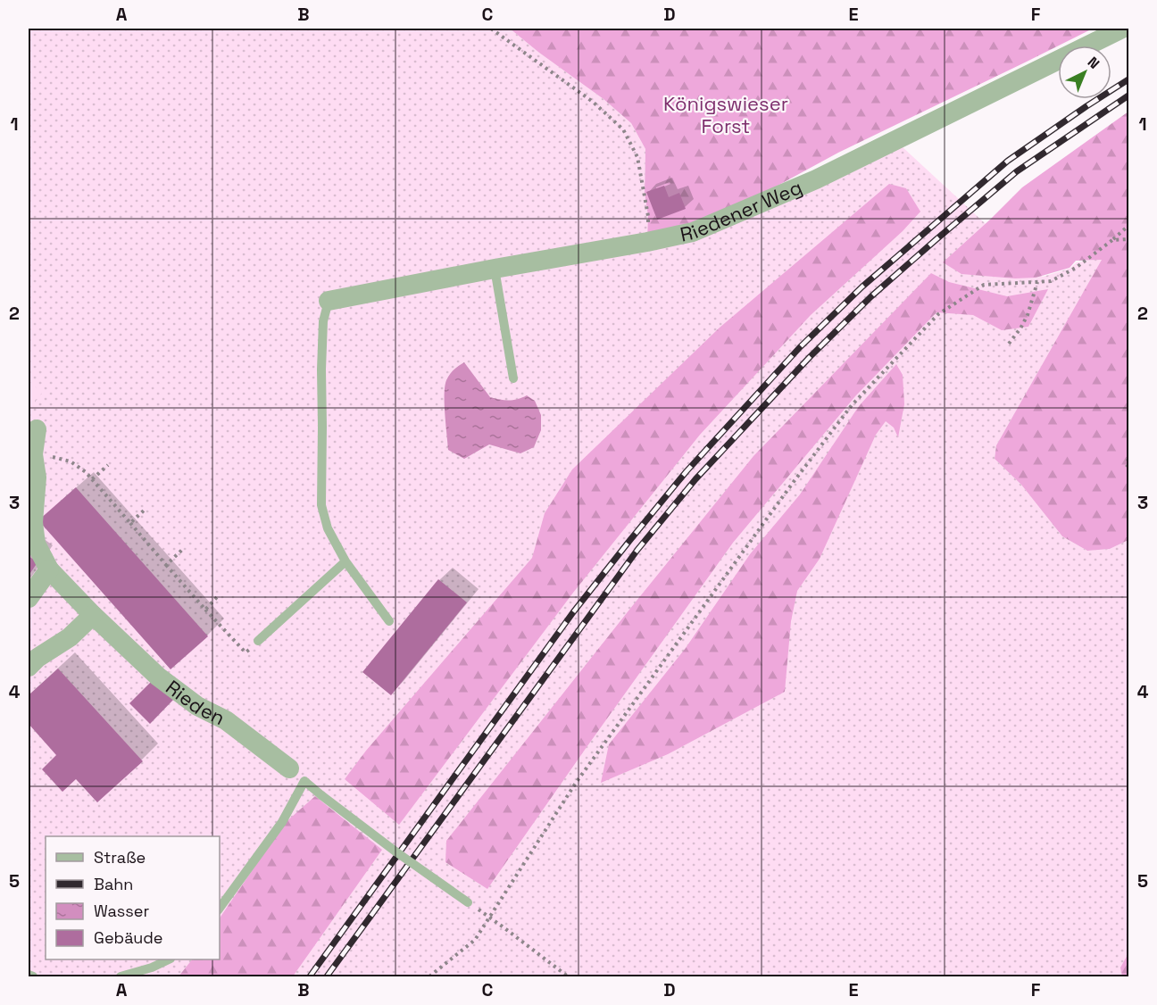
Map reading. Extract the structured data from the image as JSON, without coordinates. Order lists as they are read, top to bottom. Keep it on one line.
{"streets":{"street":["Riedener Weg","Rieden"]},"parks":["Königswieser Forst"],"legend":["Straße","Bahn","Wasser","Gebäude"],"north":"top right","grid":{"columns":["A","B","C","D","E","F"],"rows":["1","2","3","4","5"]}}
